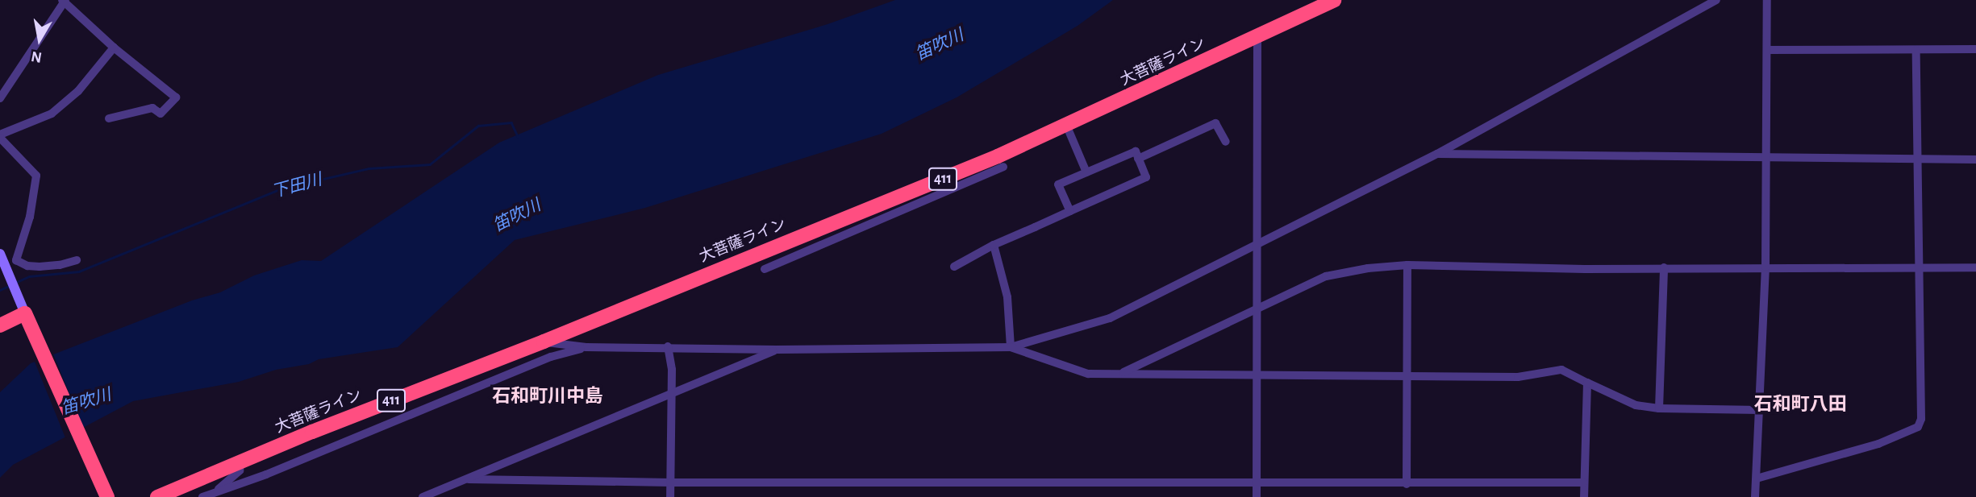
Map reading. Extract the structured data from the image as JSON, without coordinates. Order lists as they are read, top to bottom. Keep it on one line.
{"streets":{"highway":["大菩薩ライン","411"]},"districts":["石和町川中島","石和町八田"],"water":["笛吹川","下田川"],"north":"bottom"}
